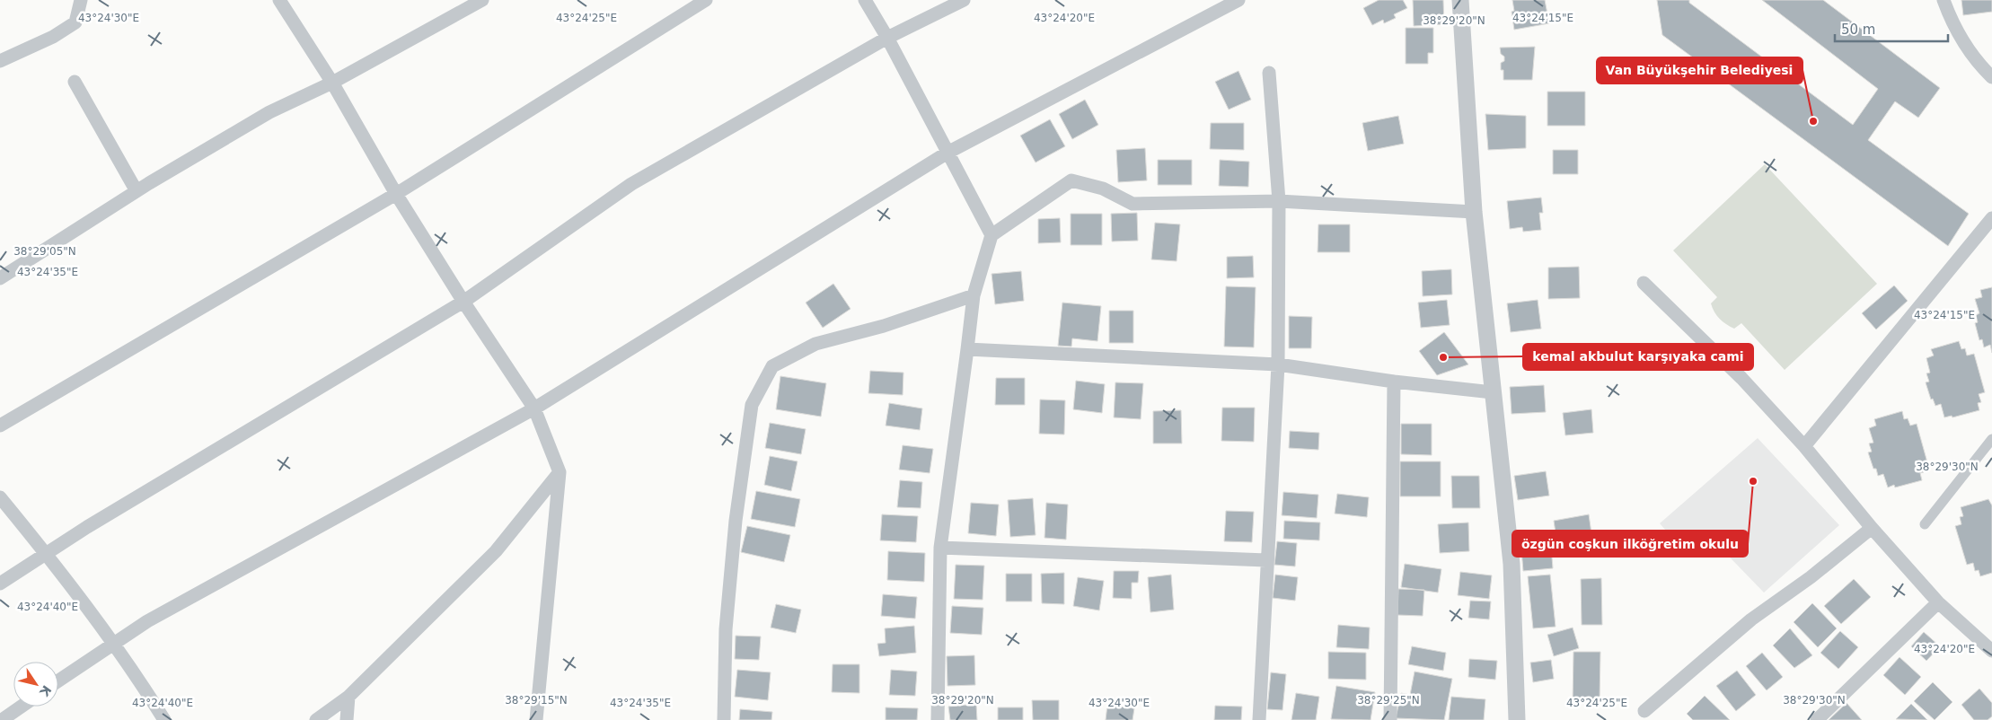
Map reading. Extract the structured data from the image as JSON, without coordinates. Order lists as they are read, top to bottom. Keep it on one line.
{"places":["Van Büyükşehir Belediyesi","kemal akbulut karşıyaka cami","özgün coşkun ilköğretim okulu"],"scale_bar":"50 m","north":"bottom right","coordinates":["43°24'30\"E","43°24'25\"E","43°24'20\"E","43°24'15\"E","38°29'20\"N","38°29'05\"N","43°24'35\"E","38°29'30\"N","43°24'40\"E","38°29'15\"N","38°29'25\"N"]}
